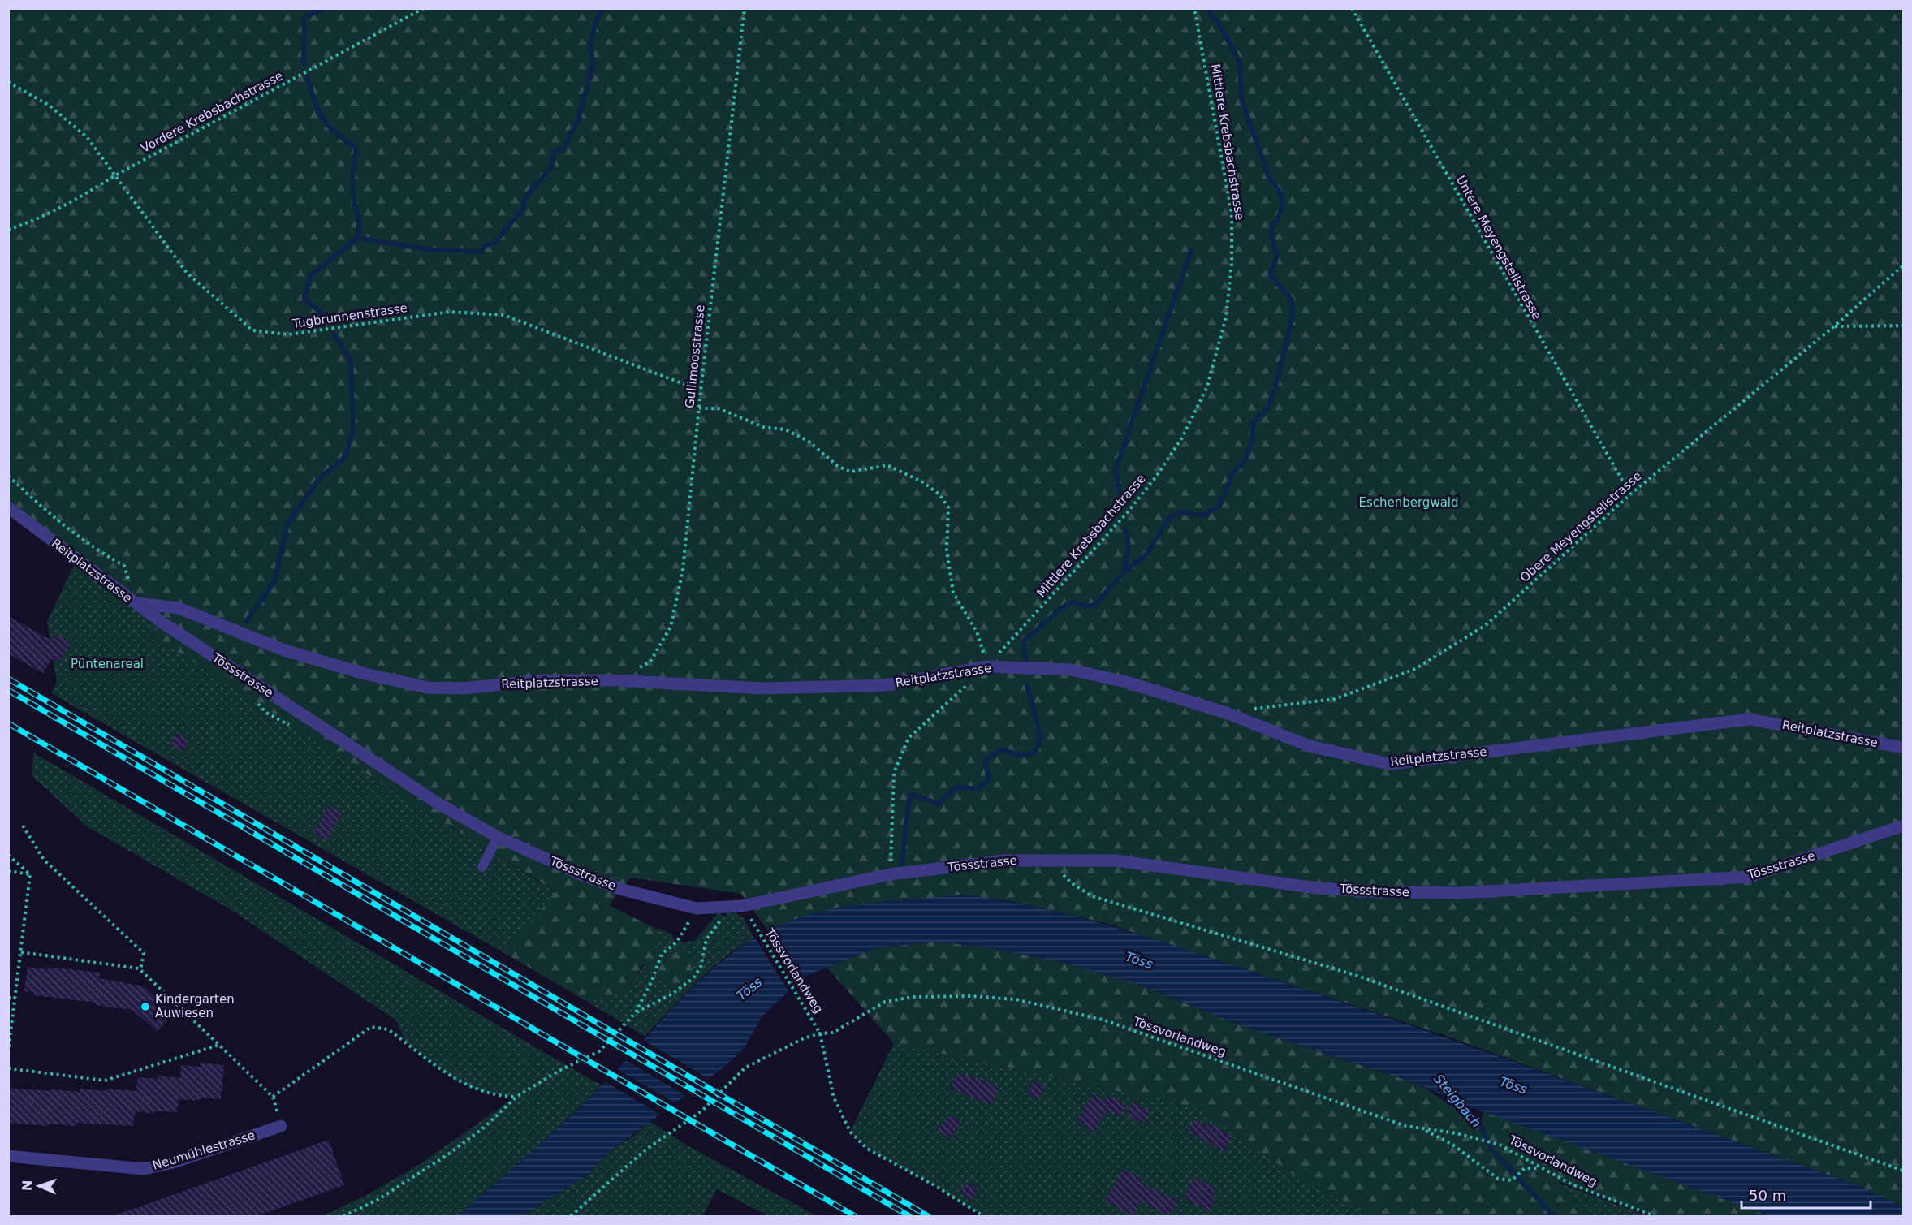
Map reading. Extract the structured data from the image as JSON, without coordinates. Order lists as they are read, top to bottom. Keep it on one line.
{"streets":{"street":["Reitplatzstrasse","Tössstrasse","Neumühlestrasse"],"path":["Vordere Krebsbachstrasse","Mittlere Krebsbachstrasse","Untere Meyengstellstrasse","Tugbrunnenstrasse","Gullimoosstrasse","Obere Meyengstellstrasse","Tössvorlandweg"]},"crossings":[["Vordere Krebsbachstrasse","Tugbrunnenstrasse"],["Mittlere Krebsbachstrasse","Reitplatzstrasse"],["Mittlere Krebsbachstrasse","Tössstrasse"],["Untere Meyengstellstrasse","Obere Meyengstellstrasse"],["Tugbrunnenstrasse","Gullimoosstrasse"],["Gullimoosstrasse","Reitplatzstrasse"],["Reitplatzstrasse","Tössstrasse"]],"water":["Töss","Steigbach"],"parks":["Eschenbergwald","Püntenareal"],"places":["Kindergarten Auwiesen"],"scale_bar":"50 m","north":"left"}
